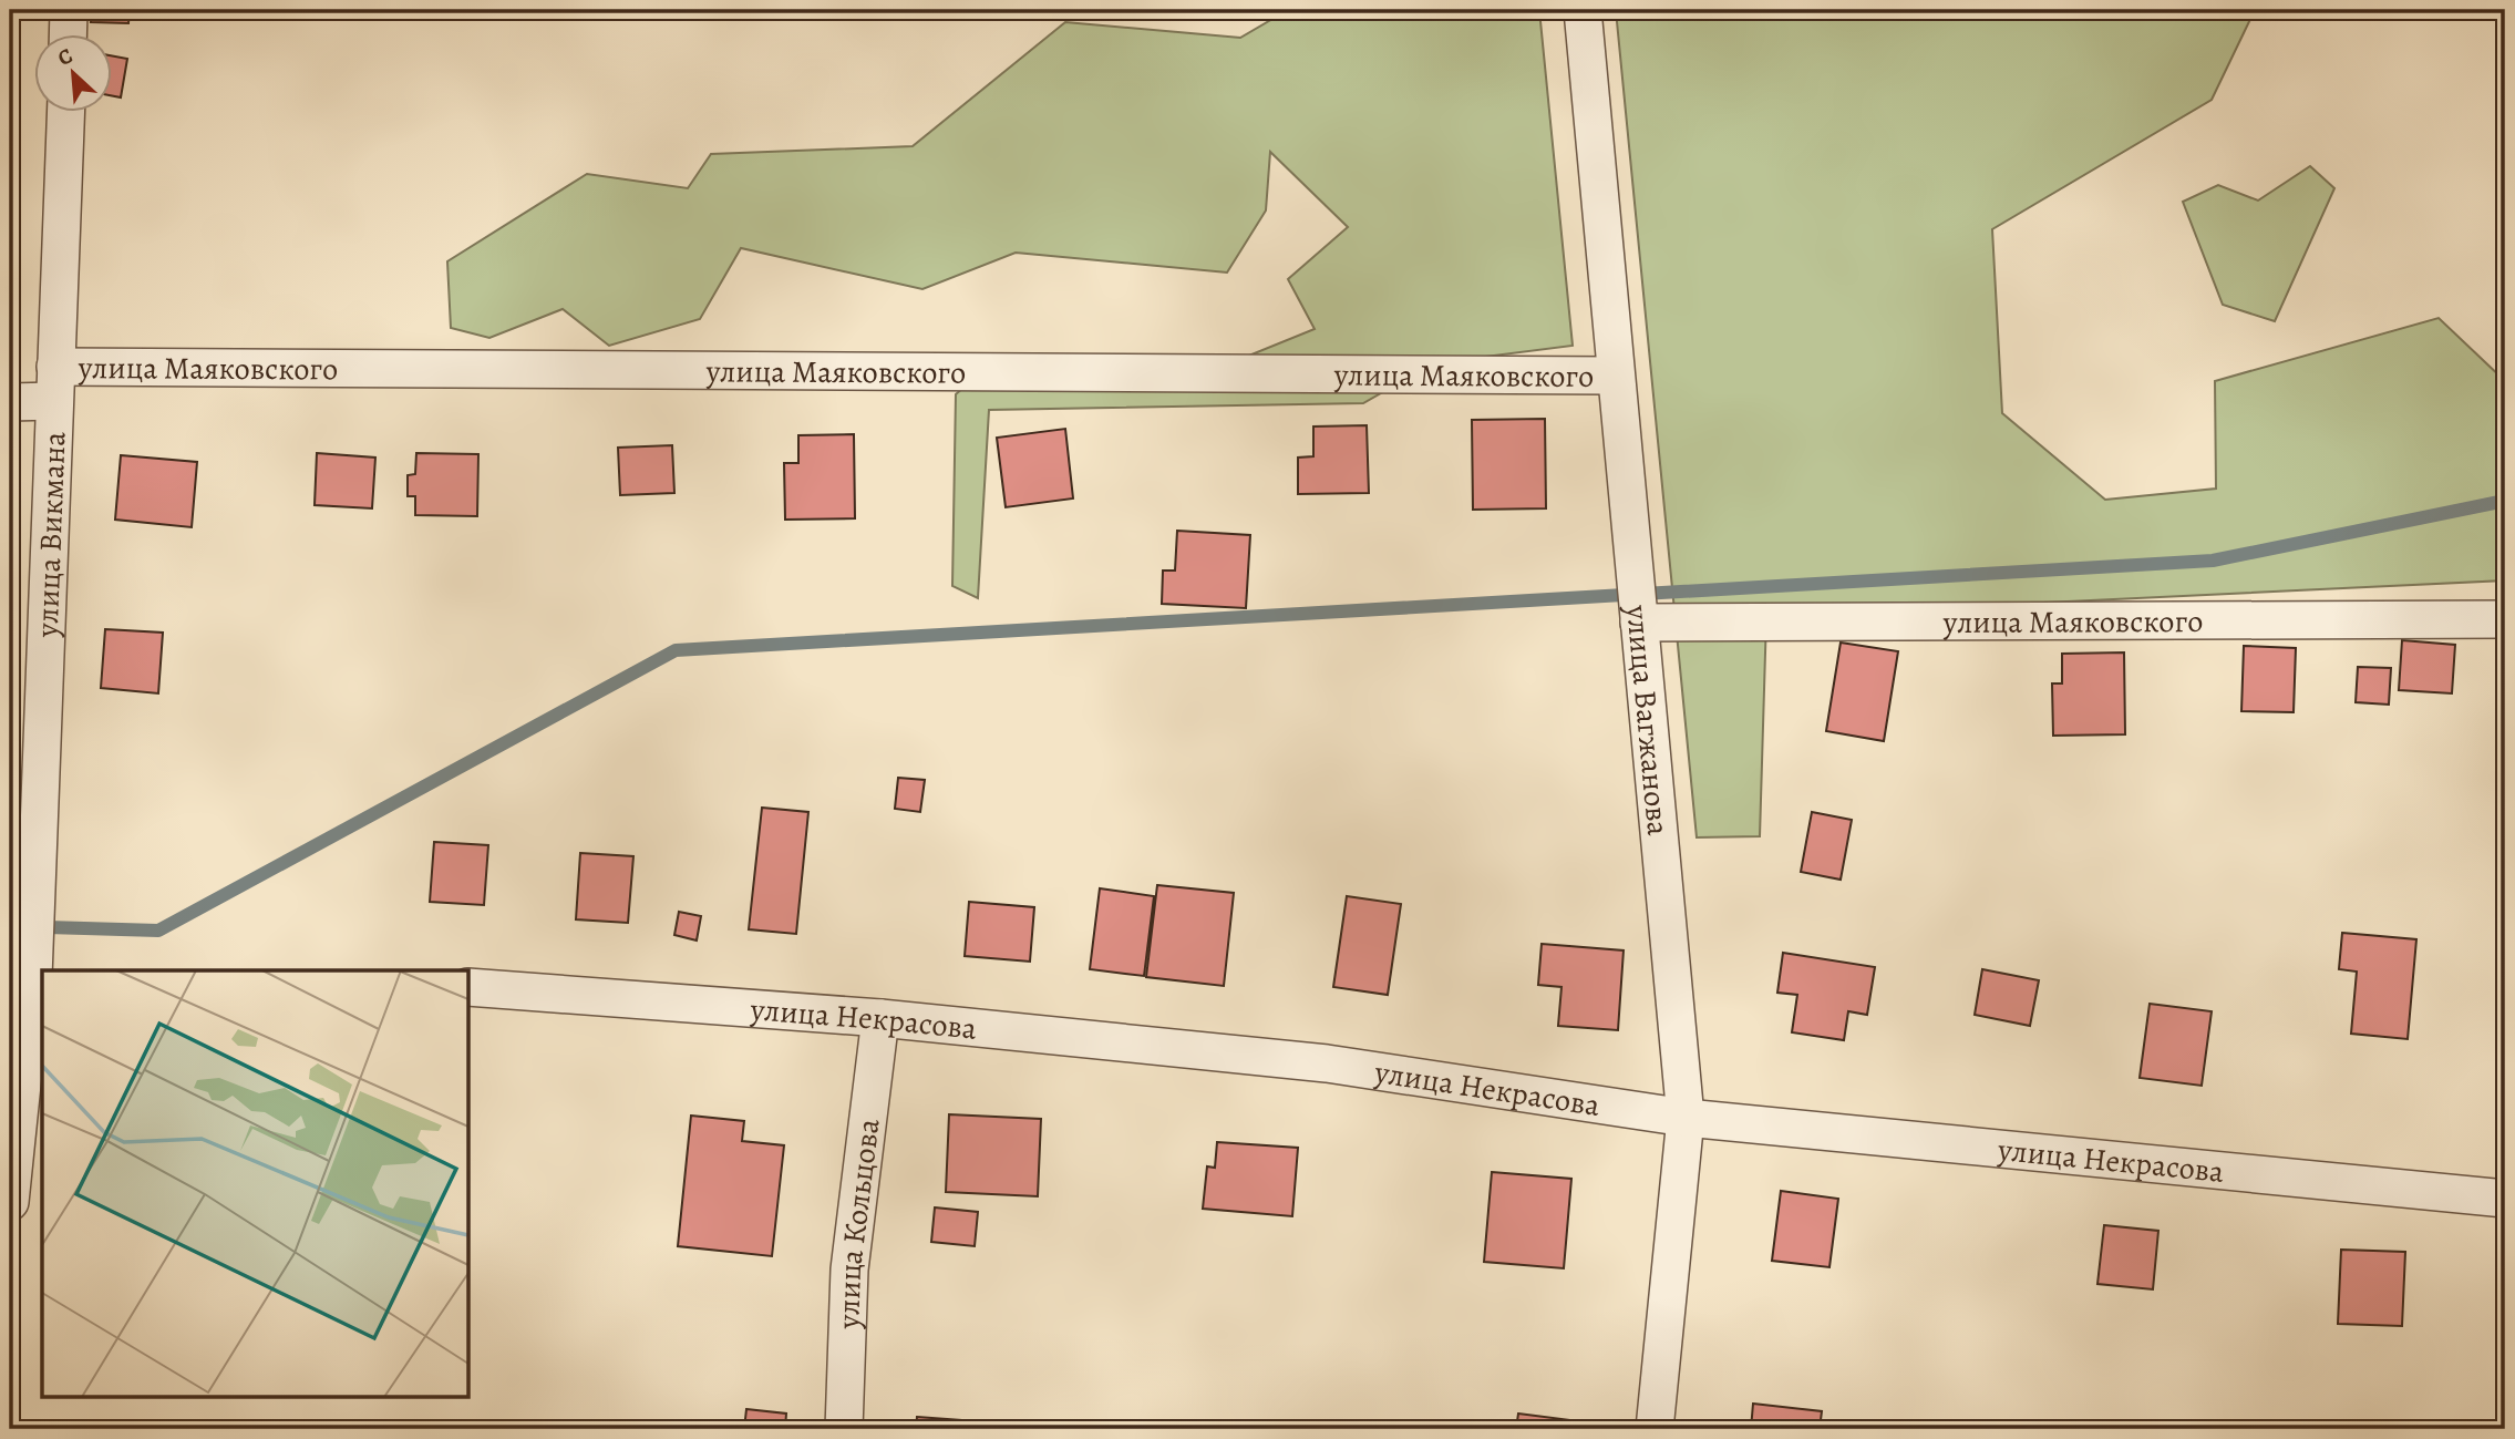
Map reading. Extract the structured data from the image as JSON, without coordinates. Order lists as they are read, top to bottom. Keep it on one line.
{"streets":{"street":["улица Маяковского","улица Викмана","улица Вагжанова","улица Некрасова","улица Кольцова"]},"crossings":[["улица Маяковского","улица Викмана"],["улица Маяковского","улица Вагжанова"],["улица Вагжанова","улица Некрасова"],["улица Некрасова","улица Кольцова"]],"north":"top left"}
